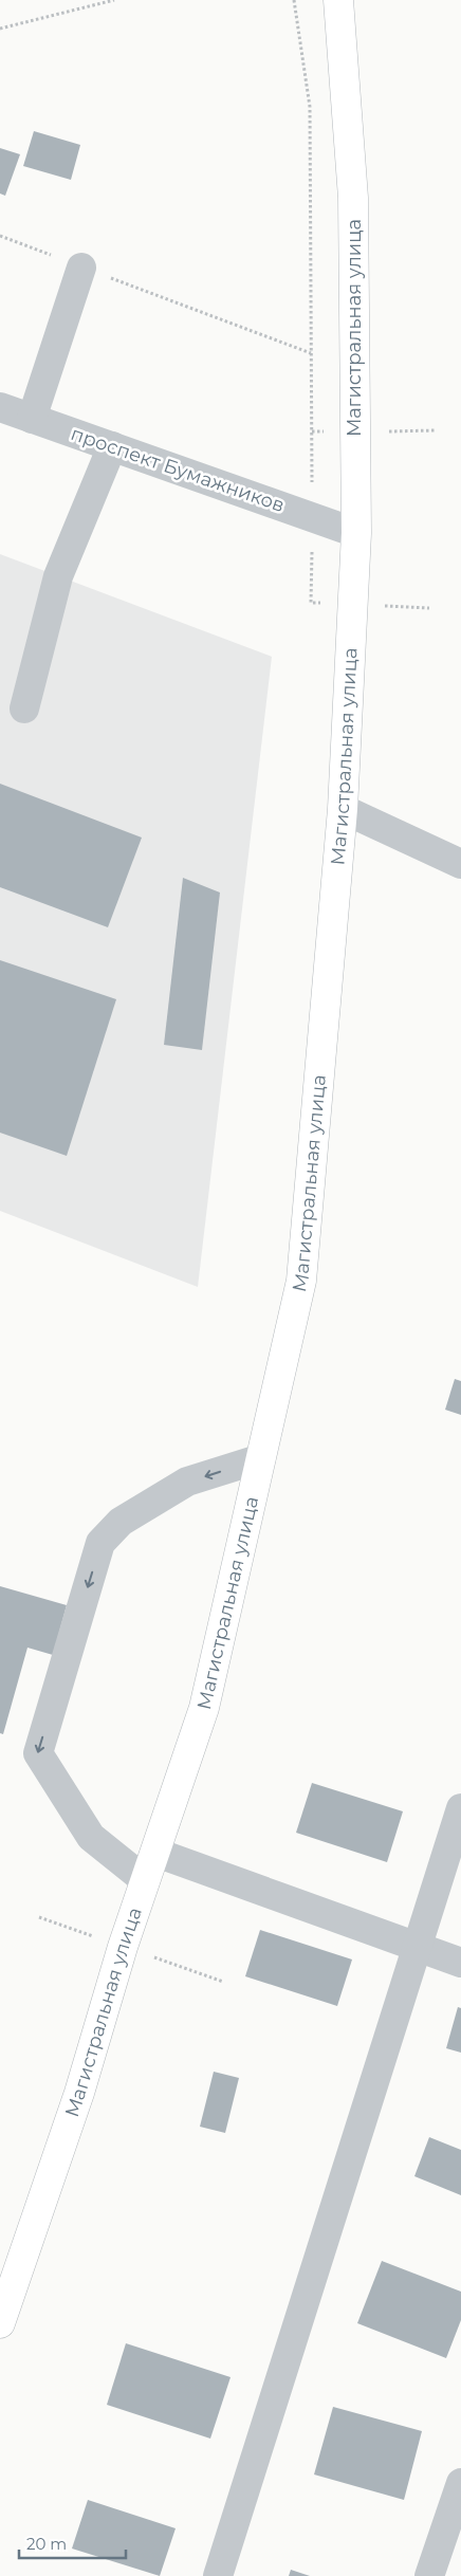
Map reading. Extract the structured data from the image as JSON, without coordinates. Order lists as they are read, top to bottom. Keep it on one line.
{"streets":{"highway":["Магистральная улица"],"street":["проспект Бумажников"]},"crossings":[["Магистральная улица","проспект Бумажников"]],"scale_bar":"20 m"}
